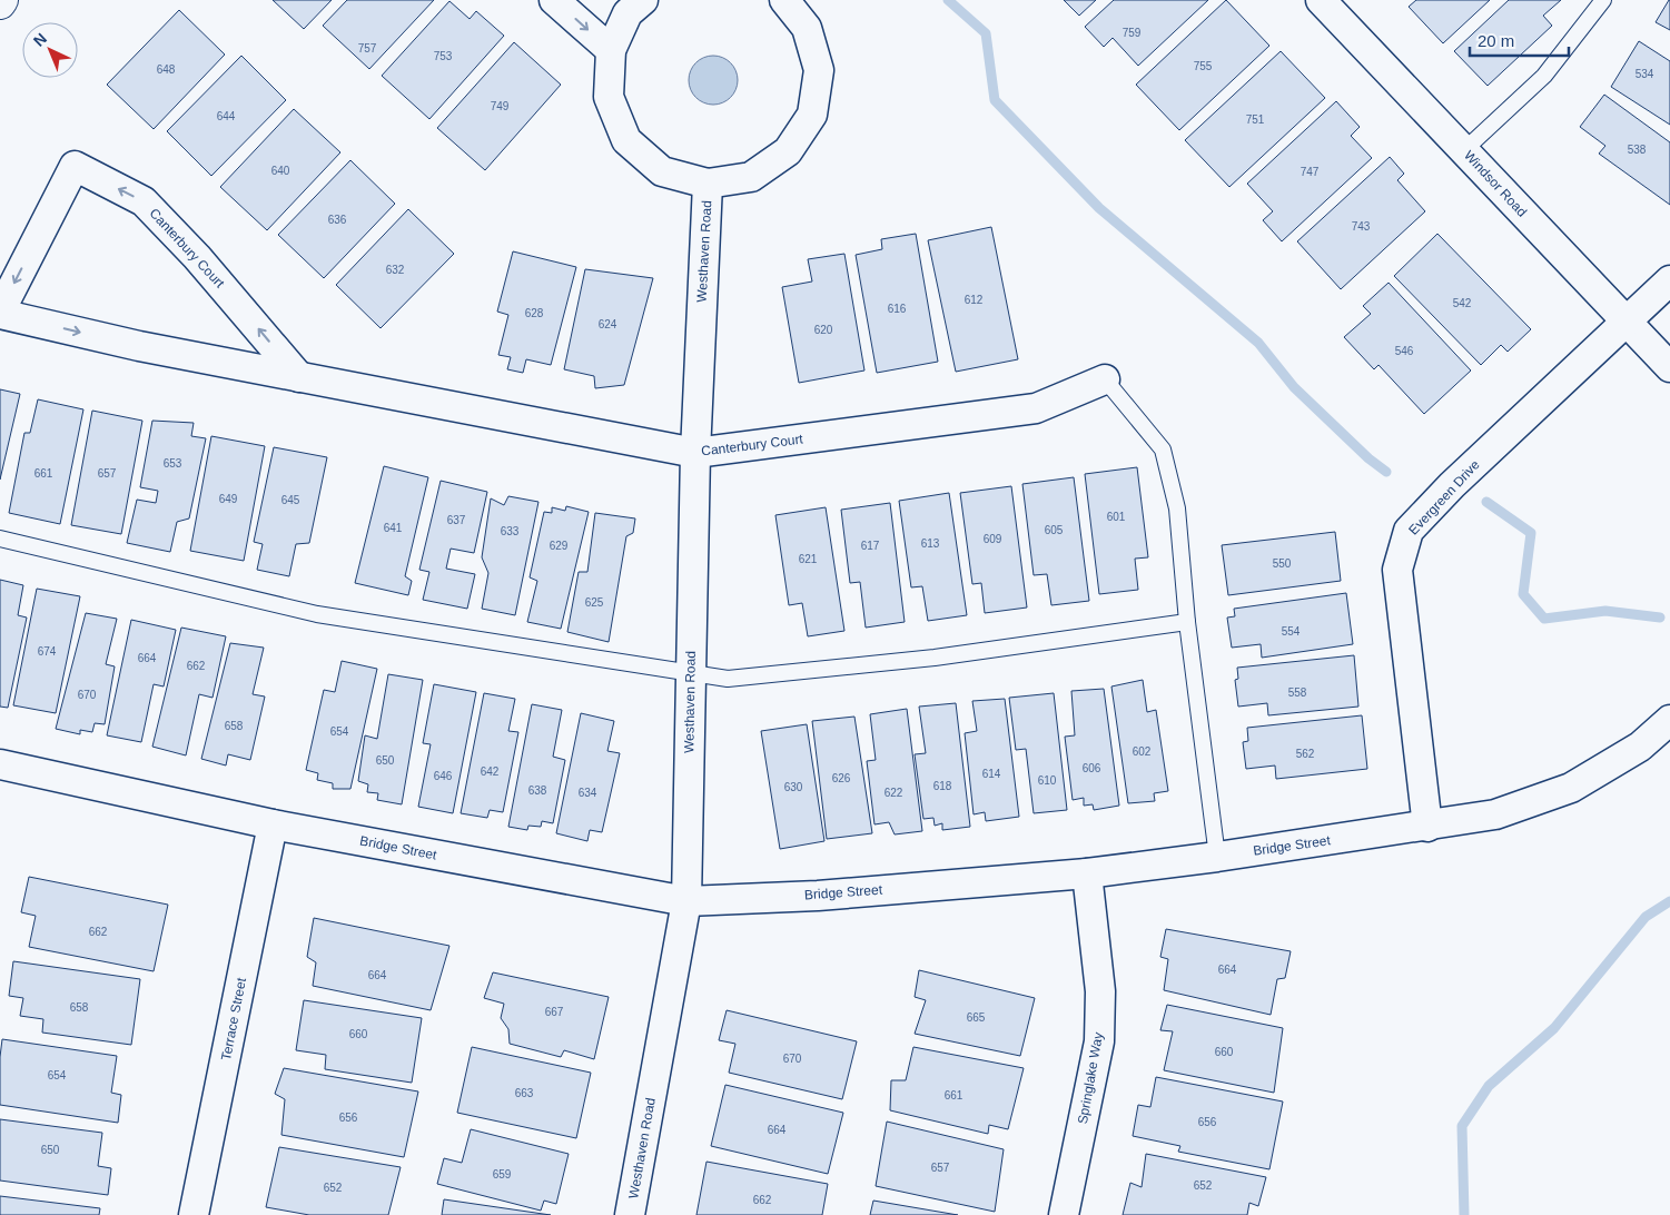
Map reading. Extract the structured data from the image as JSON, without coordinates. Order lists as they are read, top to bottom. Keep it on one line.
{"streets":{"street":["Windsor Road","Canterbury Court","Westhaven Road","Evergreen Drive","Bridge Street","Terrace Street","Springlake Way"]},"crossings":[["Windsor Road","Evergreen Drive"],["Canterbury Court","Westhaven Road"],["Westhaven Road","Bridge Street"],["Evergreen Drive","Bridge Street"],["Bridge Street","Terrace Street"],["Bridge Street","Springlake Way"]],"house_numbers":["759","757","753","755","648","534","749","644","751","538","640","747","636","743","632","612","542","616","628","624","620","546","653","661","657","649","645","601","637","641","605","633","609","613","629","617","621","550","625","554","674","664","662","558","670","658","654","602","562","650","606","642","614","646","626","610","618","630","638","634","622","662","664","664","658","667","665","660","660","670","654","663","661","656","656","664","650","657","659","652","652","662"],"scale_bar":"20 m","north":"top left"}
